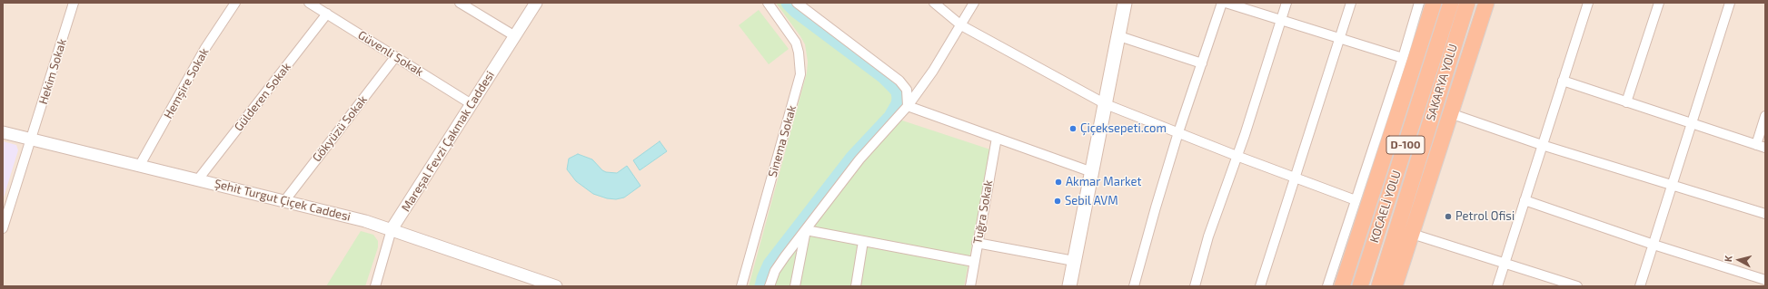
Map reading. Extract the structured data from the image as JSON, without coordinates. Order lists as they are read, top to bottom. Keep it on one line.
{"streets":{"highway":["SAKARYA YOLU","D-100","KOCAELİ YOLU"],"street":["Güvenli Sokak","Hekim Sokak","Hemşire Sokak","Gülderen Sokak","Gökyüzü Sokak","Mareşal Fevzi Çakmak Caddesi","Sinema Sokak","Şehit Turgut Çiçek Caddesi","Tuğra Sokak"]},"crossings":[["Güvenli Sokak","Gülderen Sokak"],["Güvenli Sokak","Gökyüzü Sokak"],["Güvenli Sokak","Mareşal Fevzi Çakmak Caddesi"],["Hekim Sokak","Şehit Turgut Çiçek Caddesi"],["Hemşire Sokak","Şehit Turgut Çiçek Caddesi"],["Gülderen Sokak","Şehit Turgut Çiçek Caddesi"],["Gökyüzü Sokak","Şehit Turgut Çiçek Caddesi"],["Mareşal Fevzi Çakmak Caddesi","Şehit Turgut Çiçek Caddesi"]],"places":["Çiçeksepeti.com","Akmar Market","Sebil AVM","Petrol Ofisi"],"north":"left"}
